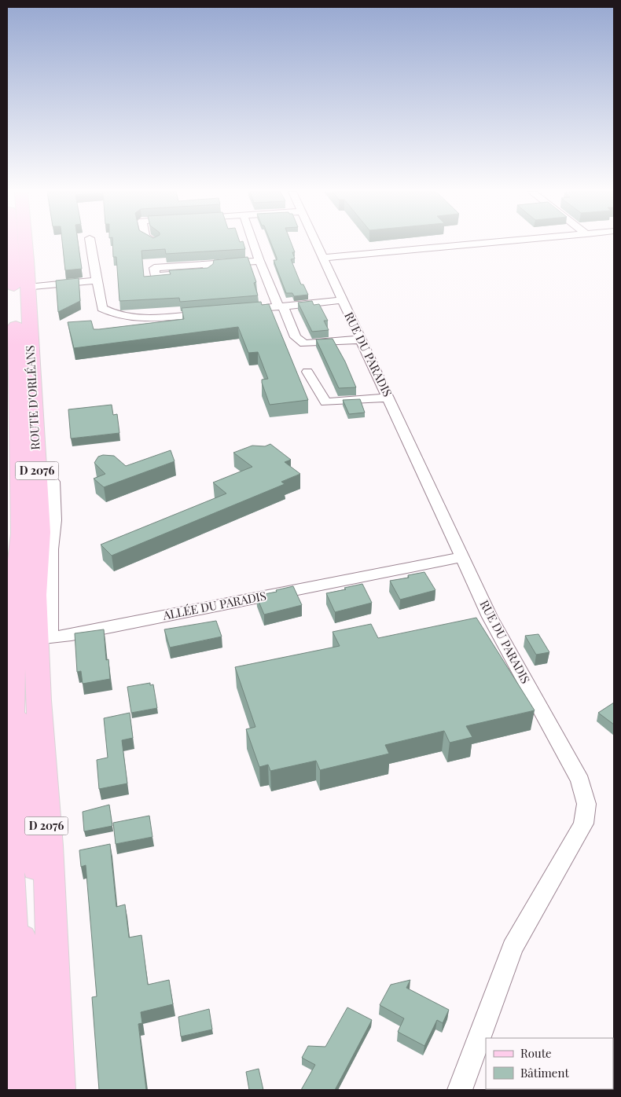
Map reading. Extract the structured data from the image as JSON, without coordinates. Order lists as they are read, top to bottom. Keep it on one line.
{"streets":{"main road":["ROUTE D'ORLÉANS","D 2076"],"street":["RUE DU PARADIS","ALLÉE DU PARADIS"]},"crossings":[["RUE DU PARADIS","ALLÉE DU PARADIS"],["ROUTE D'ORLÉANS","ALLÉE DU PARADIS"]],"legend":["Route","Bâtiment"]}
